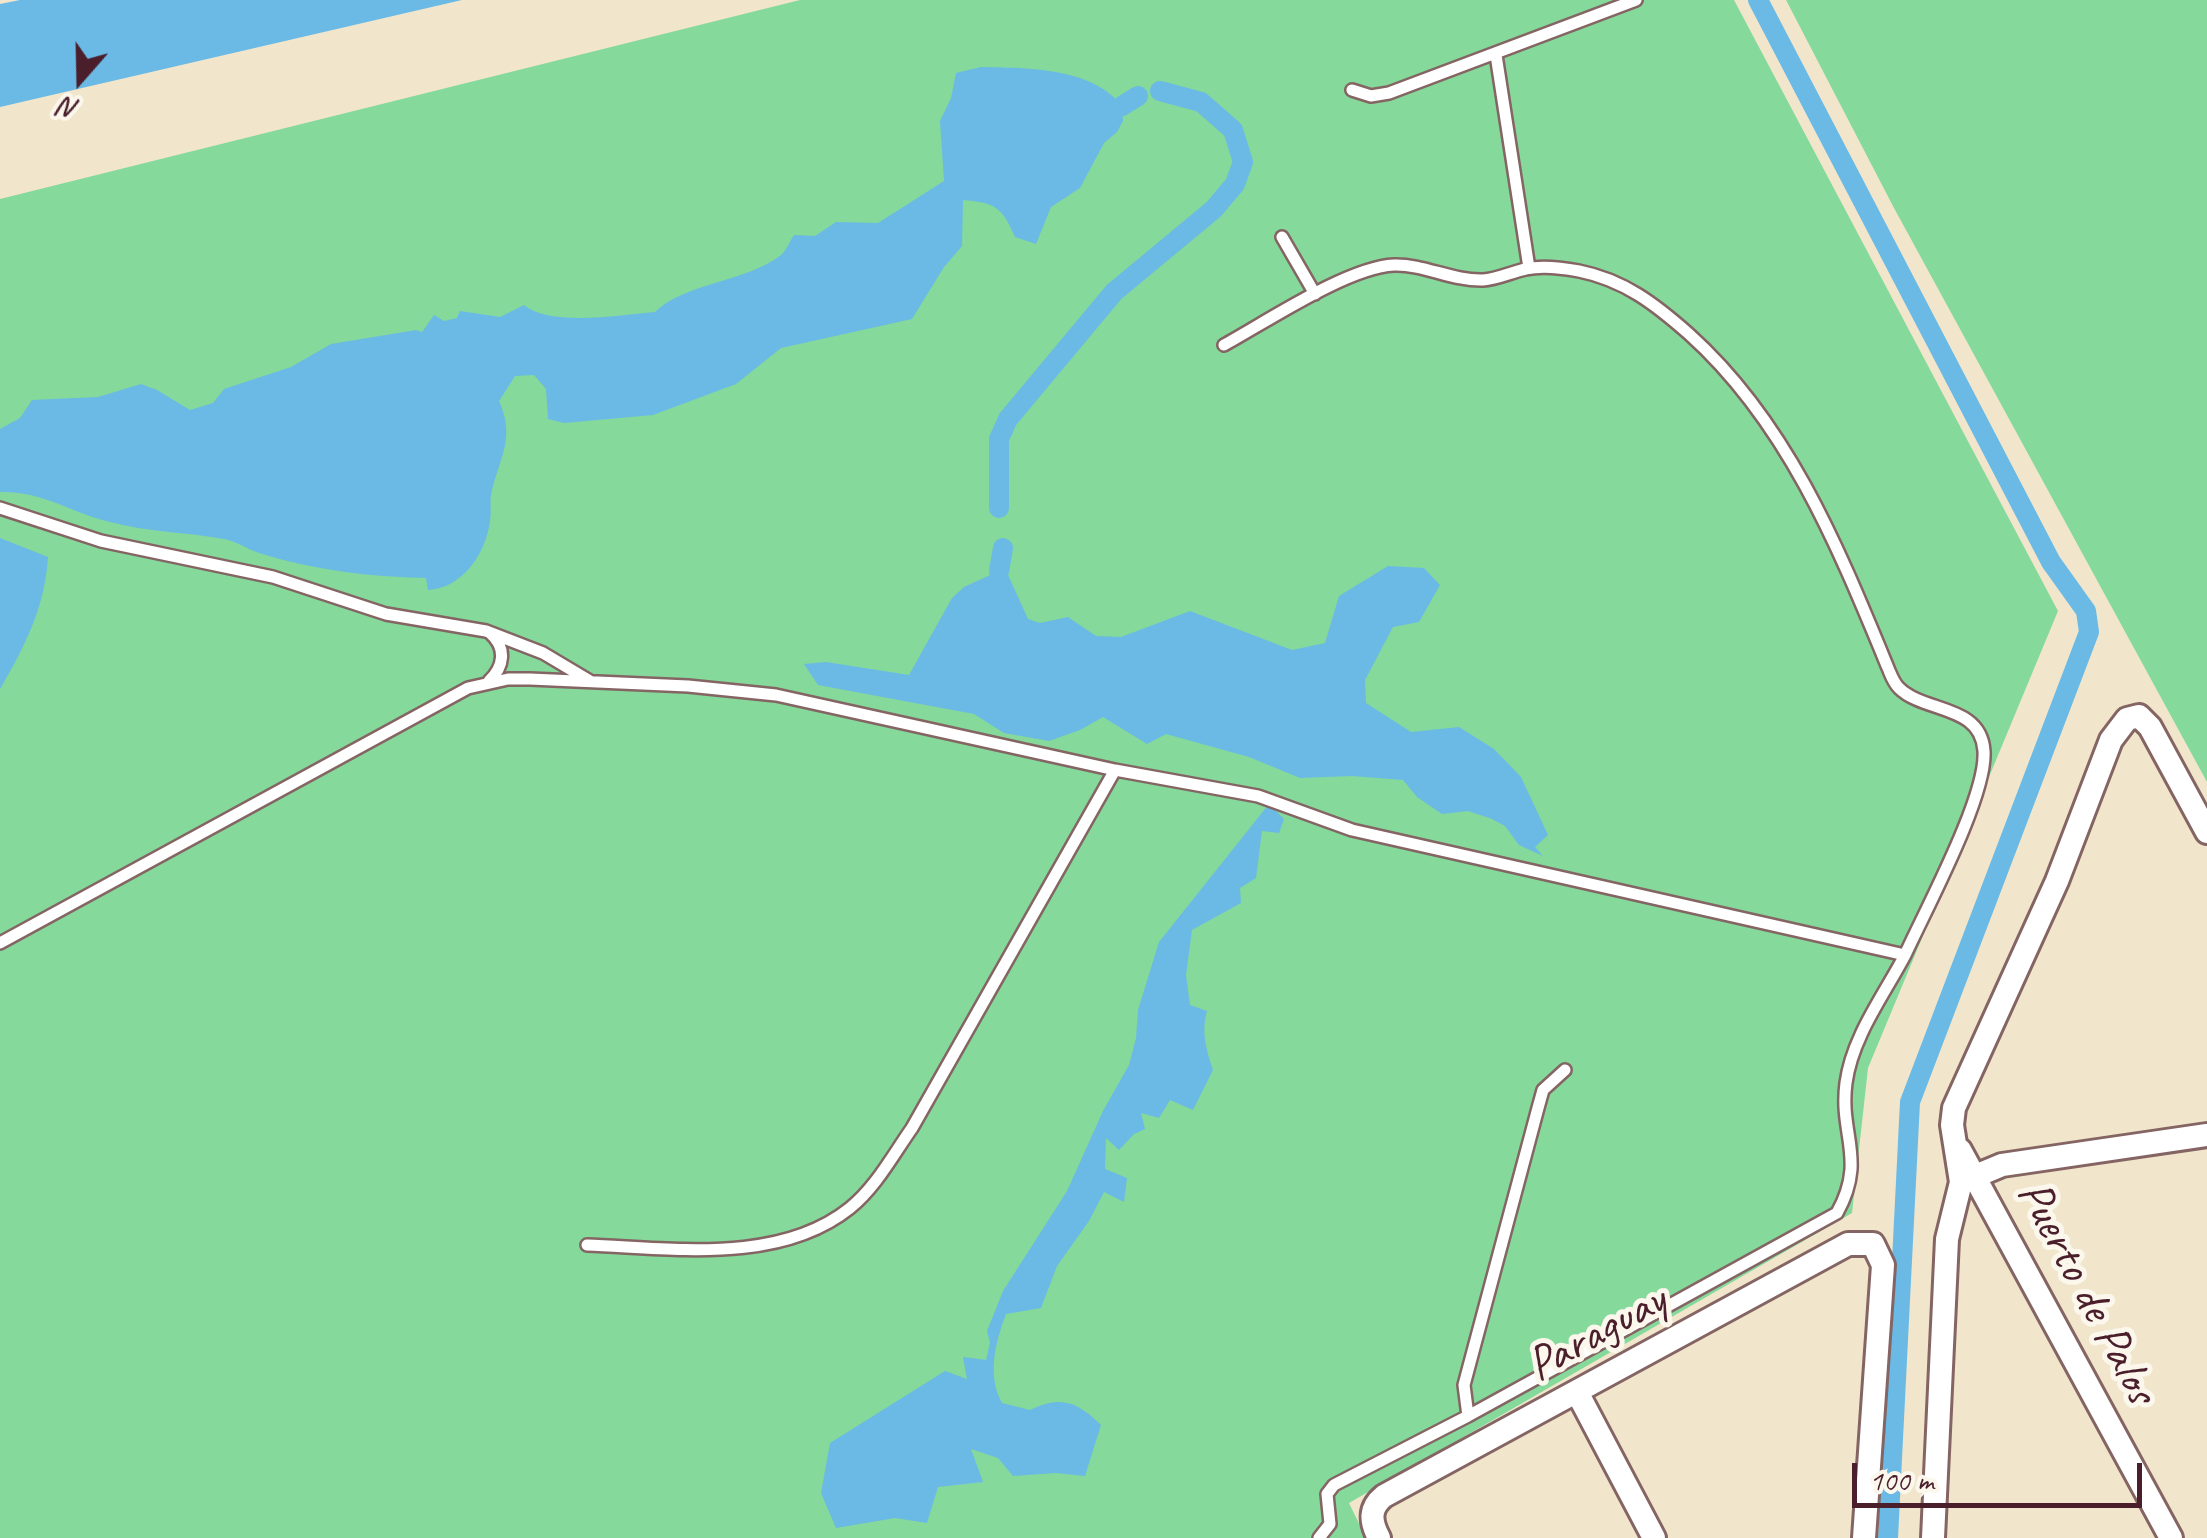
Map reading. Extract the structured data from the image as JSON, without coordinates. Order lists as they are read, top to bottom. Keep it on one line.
{"streets":{"street":["Puerto de Palos","Paraguay"]},"scale_bar":"100 m","north":"bottom"}
